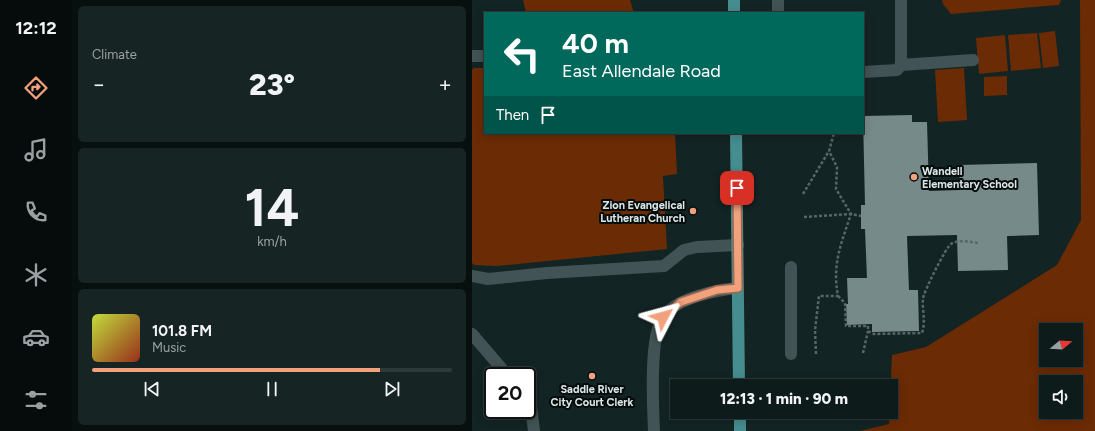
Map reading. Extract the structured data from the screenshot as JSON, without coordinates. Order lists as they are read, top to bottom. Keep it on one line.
{"places":["Wandell Elementary School","Zion Evangelical Lutheran Church","Saddle River City Court Clerk"],"north":"right","page":{"tabs":"12:12","tile":["Climate",["14","km/h"]],"turn":["40 m","East Allendale Road"],"heat":["−","23°","+"],"then":"Then","song":["101.8 FM","Music"],"limit":"20","trip":"12:13 · 1 min · 90 m"}}
